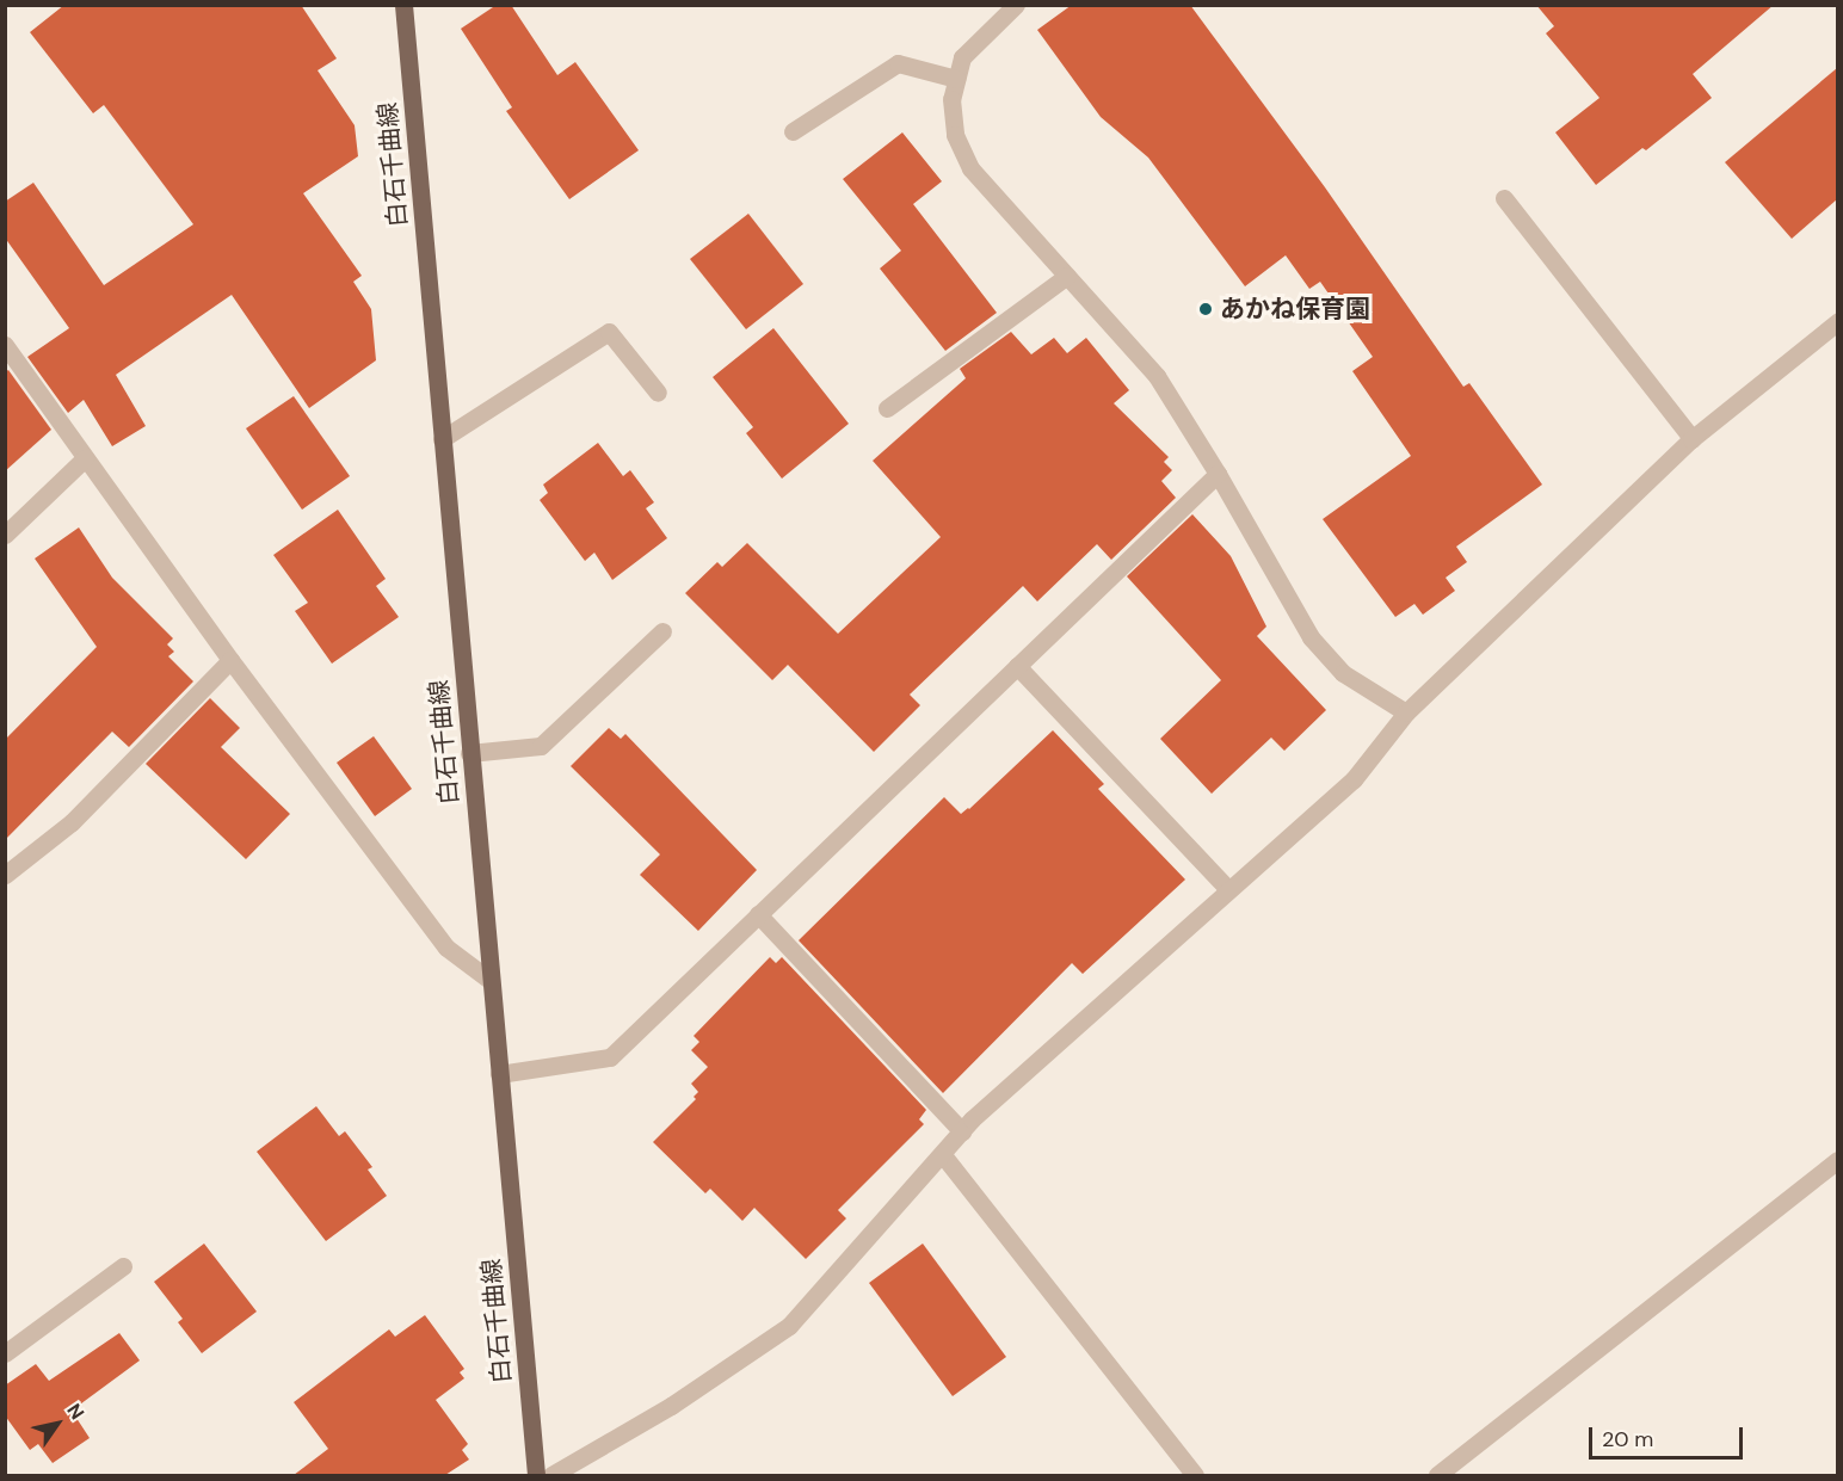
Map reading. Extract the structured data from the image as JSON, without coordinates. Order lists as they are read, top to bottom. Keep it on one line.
{"streets":{"main road":["白石千曲線"]},"places":["あかね保育園"],"scale_bar":"20 m","north":"top right"}
